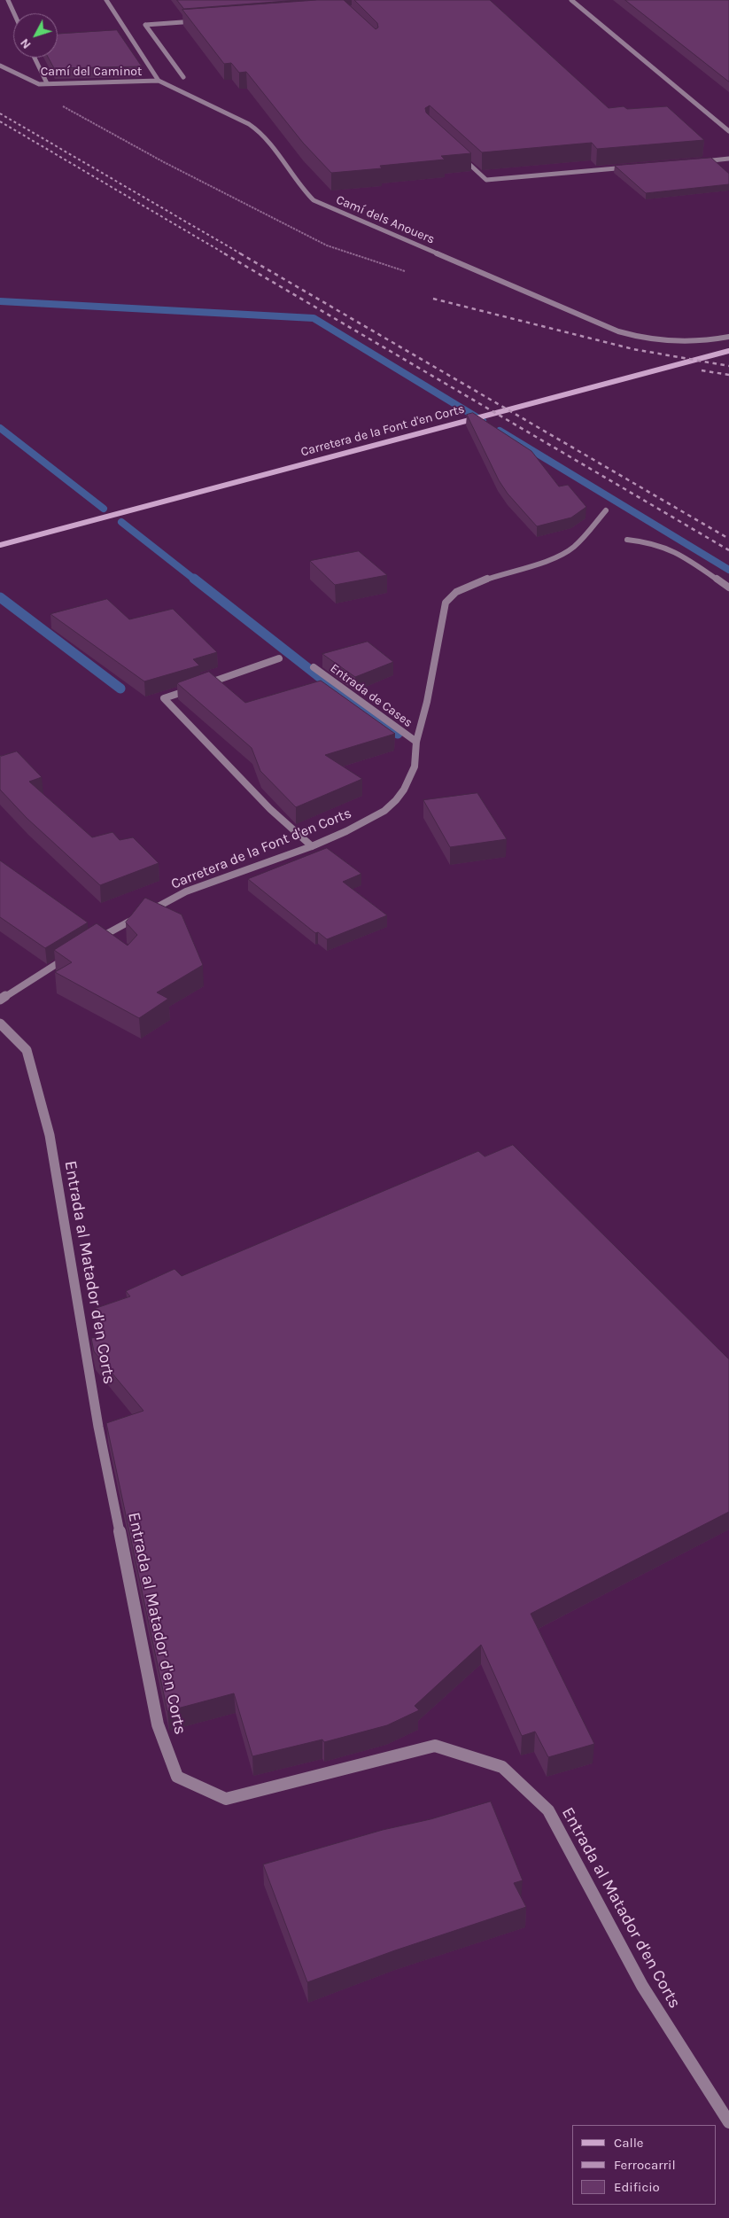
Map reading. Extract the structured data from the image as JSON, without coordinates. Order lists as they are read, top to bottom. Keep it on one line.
{"streets":{"street":["Camí del Caminot","Camí dels Anouers","Carretera de la Font d'en Corts","Entrada de Cases","Entrada al Matador d'en Corts"]},"crossings":[["Camí del Caminot","Camí dels Anouers"],["Carretera de la Font d'en Corts","Entrada de Cases"]],"legend":["Calle","Ferrocarril","Edificio"],"north":"bottom left"}
